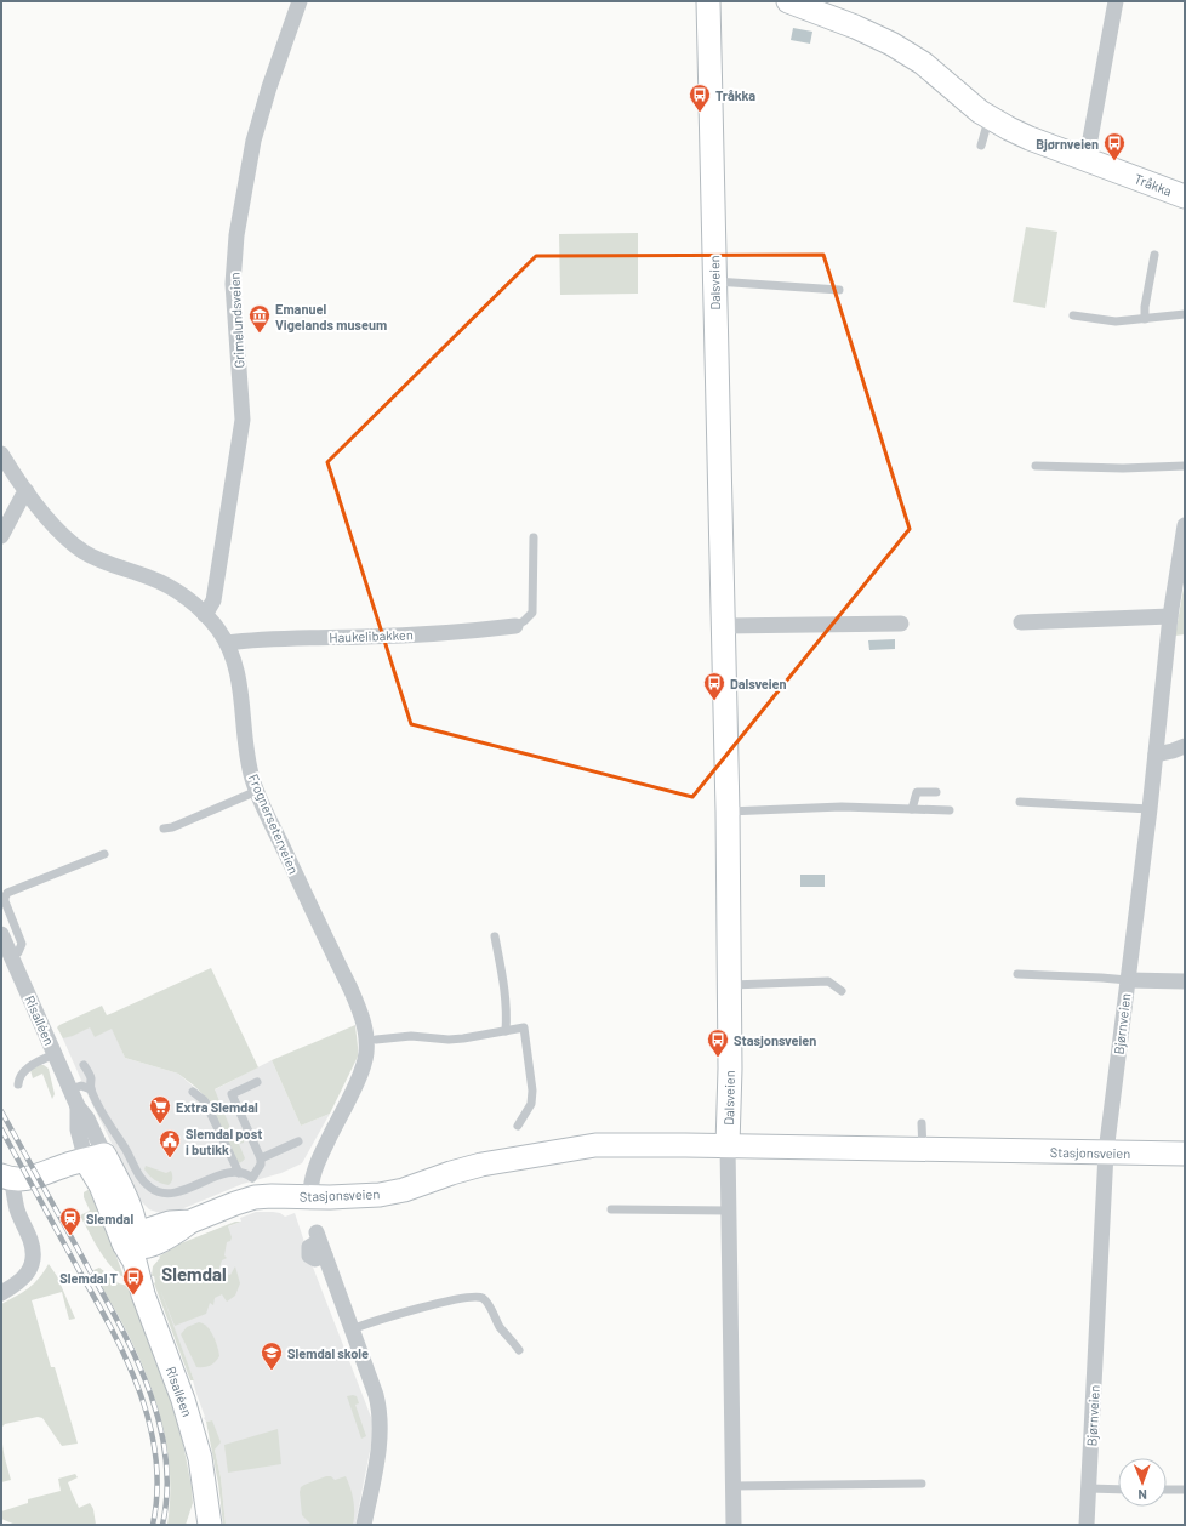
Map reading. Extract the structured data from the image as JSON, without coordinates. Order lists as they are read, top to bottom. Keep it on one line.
{"streets":{"street":["Tråkka","Dalsveien","Grimelundsveien","Haukelibakken","Frognerseterveien","Risalléen","Bjørnveien","Stasjonsveien"]},"crossings":[["Dalsveien","Stasjonsveien"],["Grimelundsveien","Frognerseterveien"],["Haukelibakken","Frognerseterveien"],["Frognerseterveien","Stasjonsveien"],["Risalléen","Stasjonsveien"],["Bjørnveien","Stasjonsveien"]],"districts":["Slemdal"],"places":{"bus stop":["Tråkka","Bjørnveien","Dalsveien","Stasjonsveien","Slemdal T"],"museum":["Emanuel Vigelands museum"],"supermarket":["Extra Slemdal"],"public building":["Slemdal post i butikk"],"station":["Slemdal"],"school or university":["Slemdal skole"]},"north":"bottom"}
